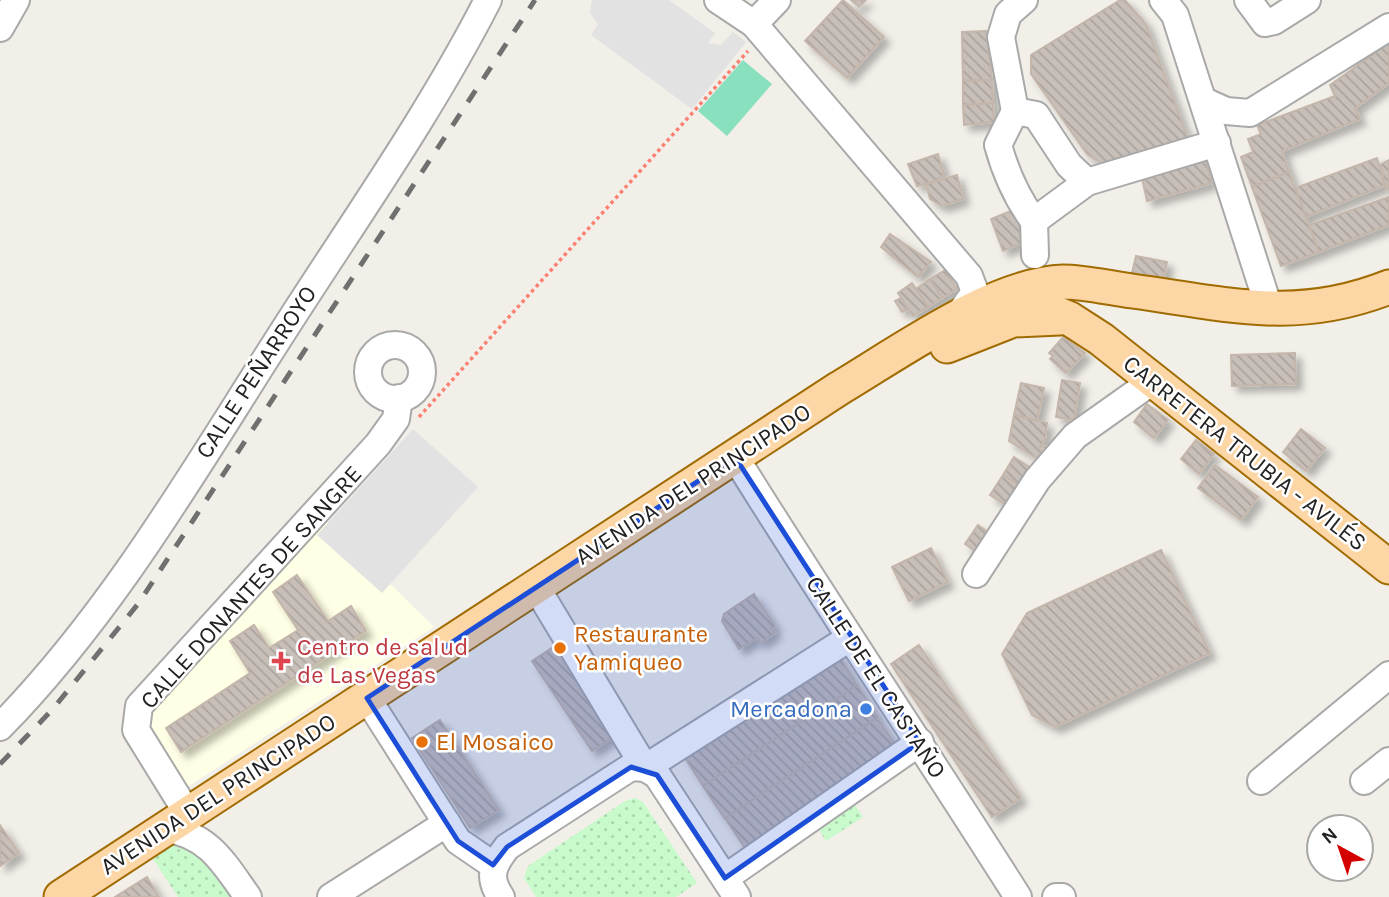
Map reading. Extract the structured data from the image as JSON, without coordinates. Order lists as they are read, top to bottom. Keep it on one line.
{"streets":{"main road":["CARRETERA TRUBIA - AVILÉS","AVENIDA DEL PRINCIPADO"],"street":["CALLE PEÑARROYO","CALLE DONANTES DE SANGRE","CALLE DE EL CASTAÑO"]},"crossings":[["CARRETERA TRUBIA - AVILÉS","AVENIDA DEL PRINCIPADO"],["AVENIDA DEL PRINCIPADO","CALLE DONANTES DE SANGRE"],["AVENIDA DEL PRINCIPADO","CALLE DE EL CASTAÑO"]],"places":{"other":["Restaurante Yamiqueo","Mercadona","El Mosaico"],"health":["Centro de salud de Las Vegas"]},"north":"top left"}
